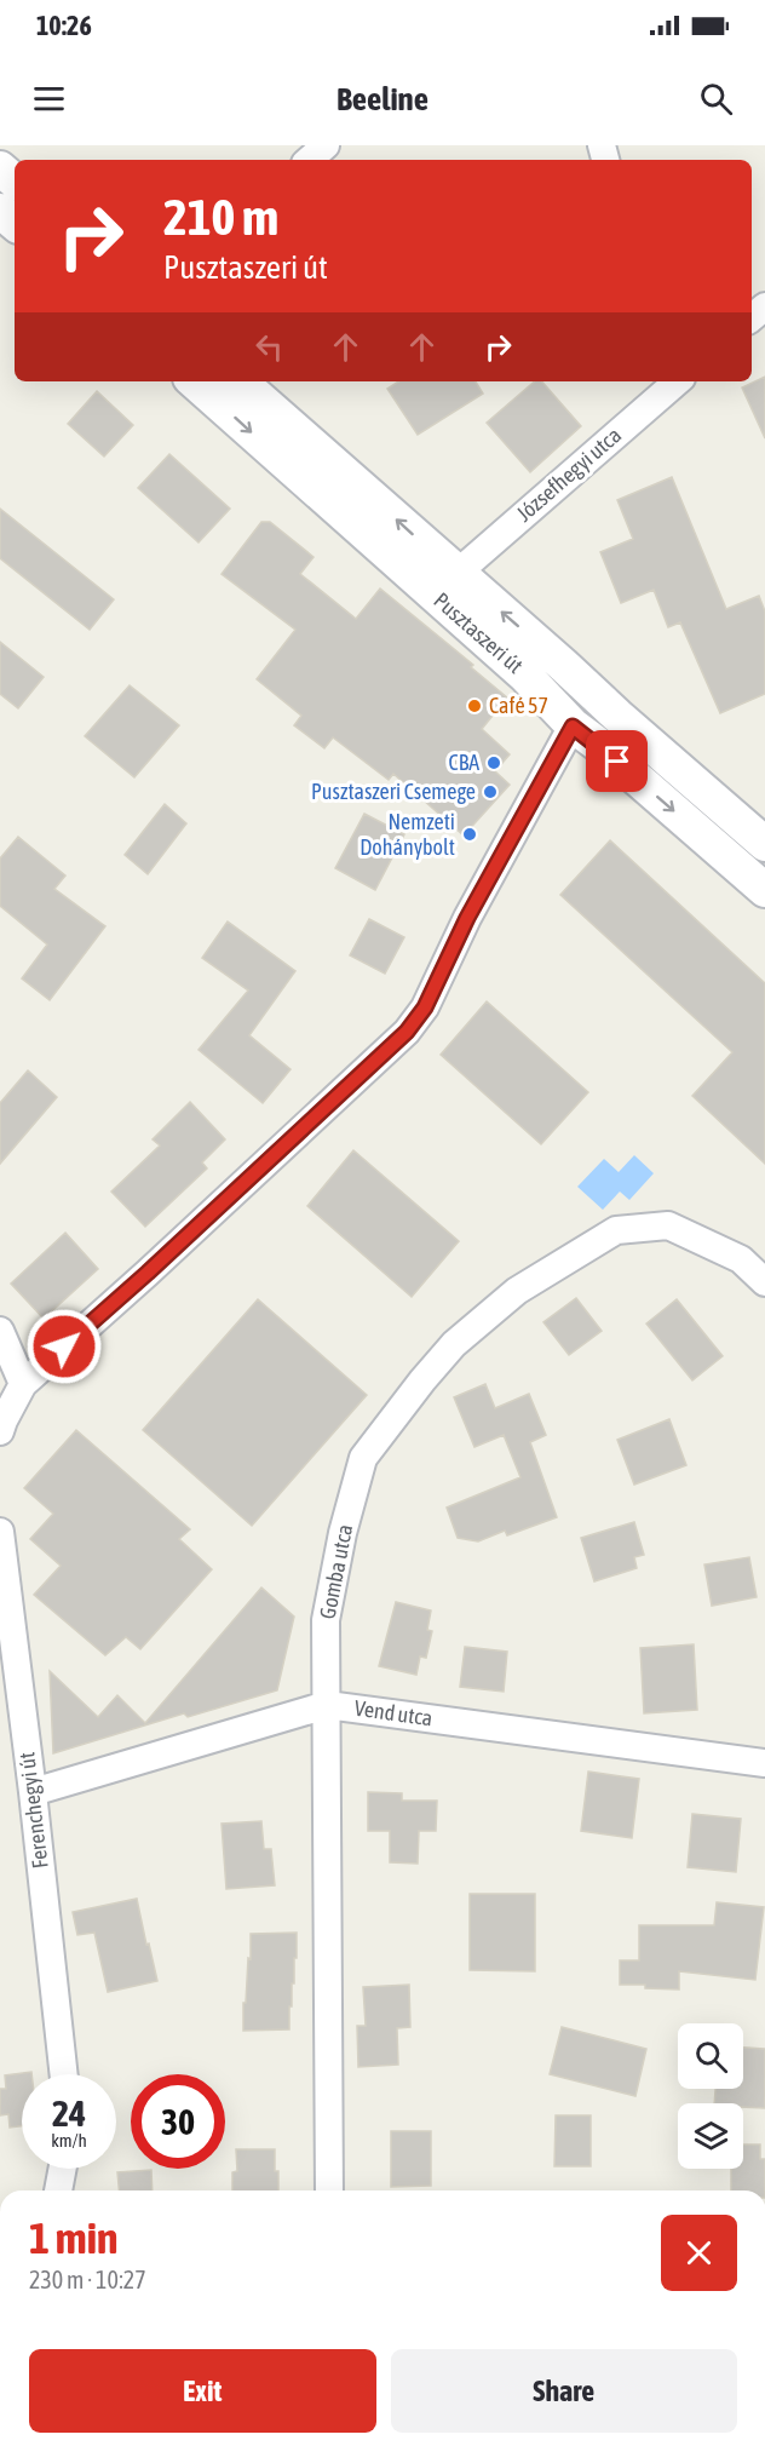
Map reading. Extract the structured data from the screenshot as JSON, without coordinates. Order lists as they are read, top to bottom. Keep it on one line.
{"streets":{"street":["Józsefhegyi utca","Pusztaszeri út","Gomba utca","Vend utca","Ferenchegyi út"]},"crossings":[["Józsefhegyi utca","Pusztaszeri út"],["Gomba utca","Vend utca"],["Vend utca","Ferenchegyi út"]],"places":["Café 57","CBA","Pusztaszeri Csemege","Nemzeti Dohánybolt"],"page":{"status":"10:26","header":"Beeline","turn":["210 m","Pusztaszeri út"],"speed":"24 km/h","limit":"30","heading":["1 min","230 m · 10:27"],"buttons":["Exit","Share"]}}
